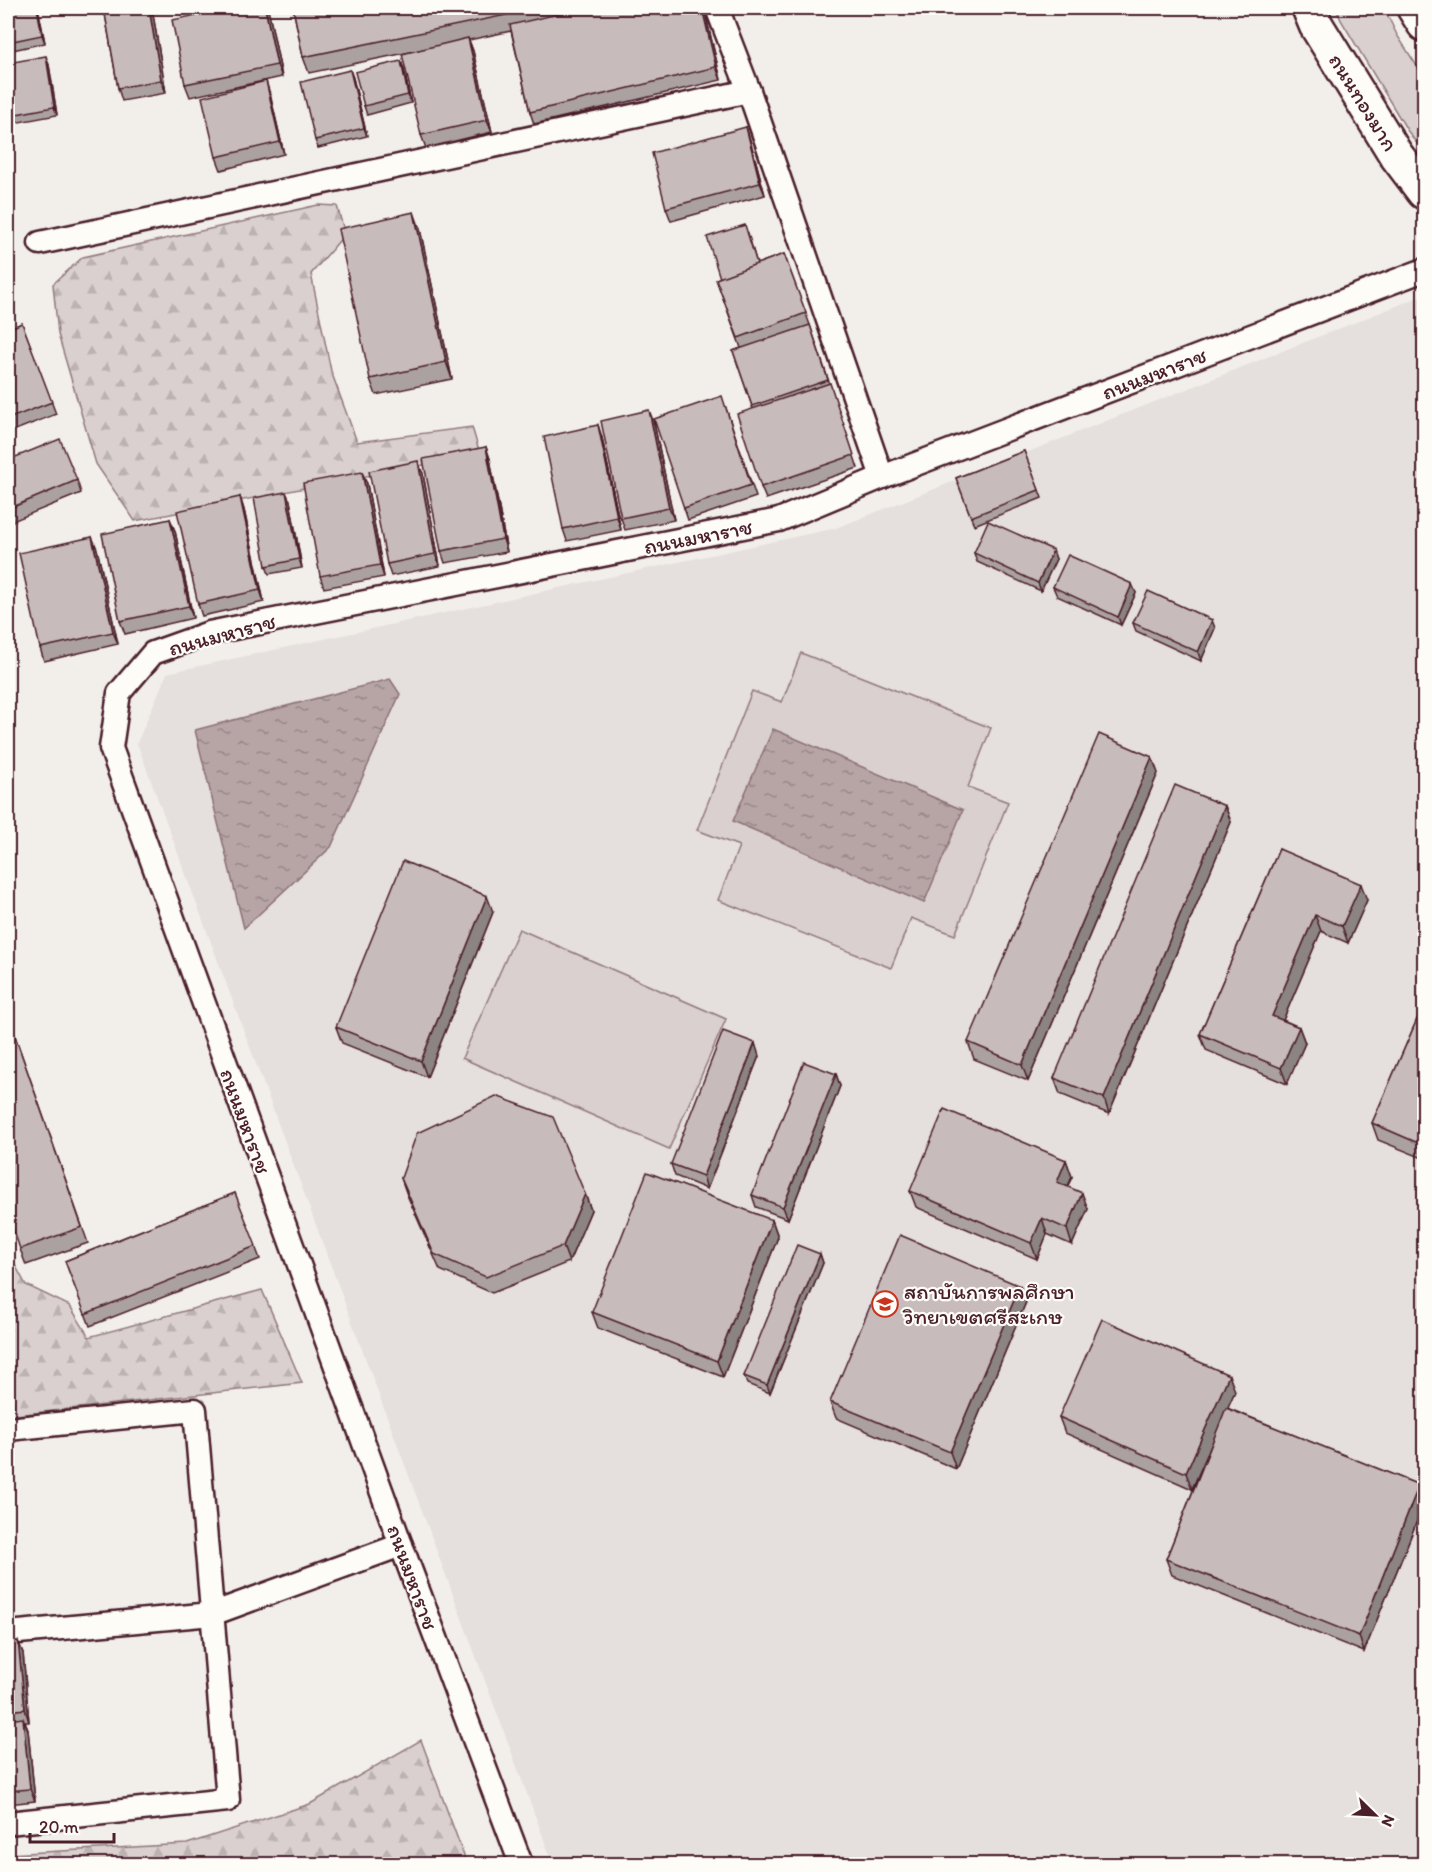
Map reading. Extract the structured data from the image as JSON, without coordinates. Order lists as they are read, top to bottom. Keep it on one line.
{"streets":{"main road":["ถนนทองมาก"],"street":["ถนนมหาราช"]},"places":{"school or university":["สถาบันการพลศึกษา วิทยาเขตศรีสะเกษ"]},"scale_bar":"20 m","north":"bottom right"}
